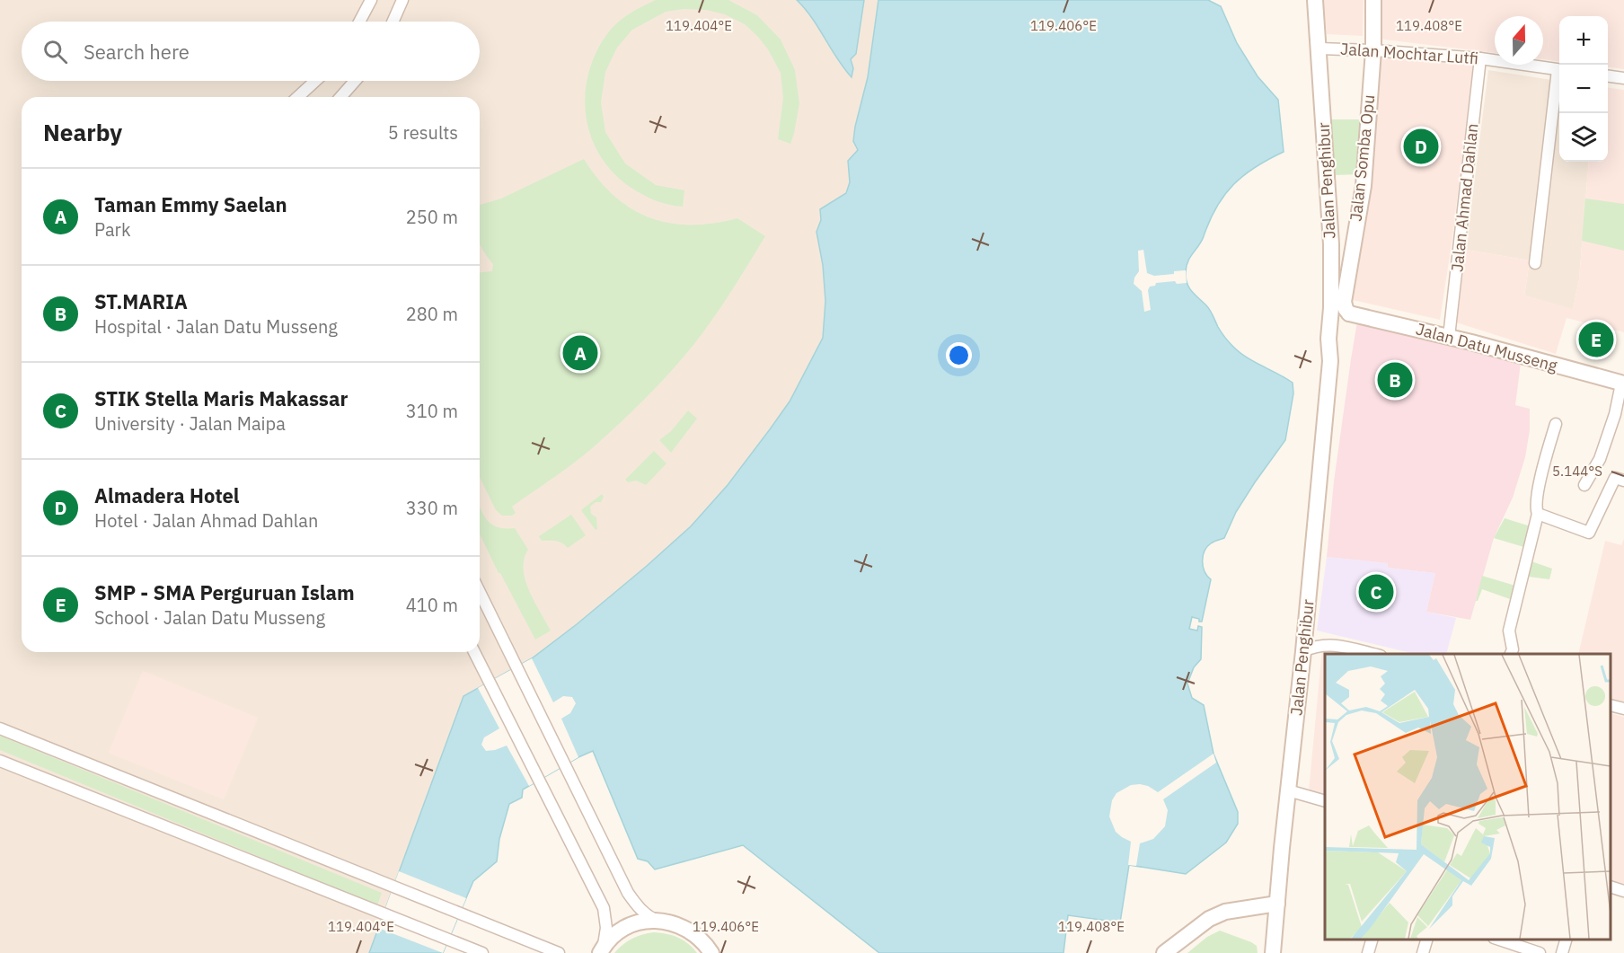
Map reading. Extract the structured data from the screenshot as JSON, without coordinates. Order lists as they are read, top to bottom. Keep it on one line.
{"streets":{"main road":["Jalan Somba Opu","Jalan Penghibur","Jalan Datu Musseng"],"street":["Jalan Mochtar Lutfi","Jalan Ahmad Dahlan"]},"crossings":[["Jalan Mochtar Lutfi","Jalan Somba Opu"],["Jalan Mochtar Lutfi","Jalan Penghibur"],["Jalan Mochtar Lutfi","Jalan Ahmad Dahlan"],["Jalan Somba Opu","Jalan Penghibur"],["Jalan Somba Opu","Jalan Datu Musseng"],["Jalan Penghibur","Jalan Datu Musseng"],["Jalan Ahmad Dahlan","Jalan Datu Musseng"]],"north":"top","page":{"map_buttons":["+","−"],"search":"Search here","heading":["Nearby","5 results"],"pins":["D","E","A","B","C"],"list":[{"mark":"A","name":"Taman Emmy Saelan","note":"Park","value":"250 m"},{"mark":"B","name":"ST.MARIA","note":"Hospital · Jalan Datu Musseng","value":"280 m"},{"mark":"C","name":"STIK Stella Maris Makassar","note":"University · Jalan Maipa","value":"310 m"},{"mark":"D","name":"Almadera Hotel","note":"Hotel · Jalan Ahmad Dahlan","value":"330 m"},{"mark":"E","name":"SMP - SMA Perguruan Islam","note":"School · Jalan Datu Musseng","value":"410 m"}]},"coordinates":["119.404°E","119.406°E","119.408°E","5.144°S"]}
